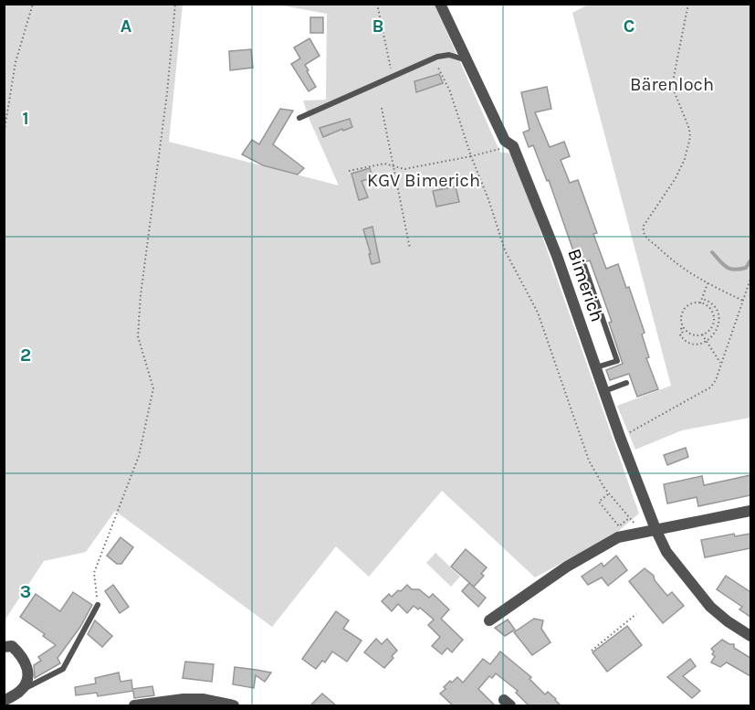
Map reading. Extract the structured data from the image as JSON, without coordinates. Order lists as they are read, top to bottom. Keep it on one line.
{"streets":{"street":["Bimerich"]},"parks":["Bärenloch","KGV Bimerich"],"grid":{"columns":["A","B","C"],"rows":["1","2","3"]}}
